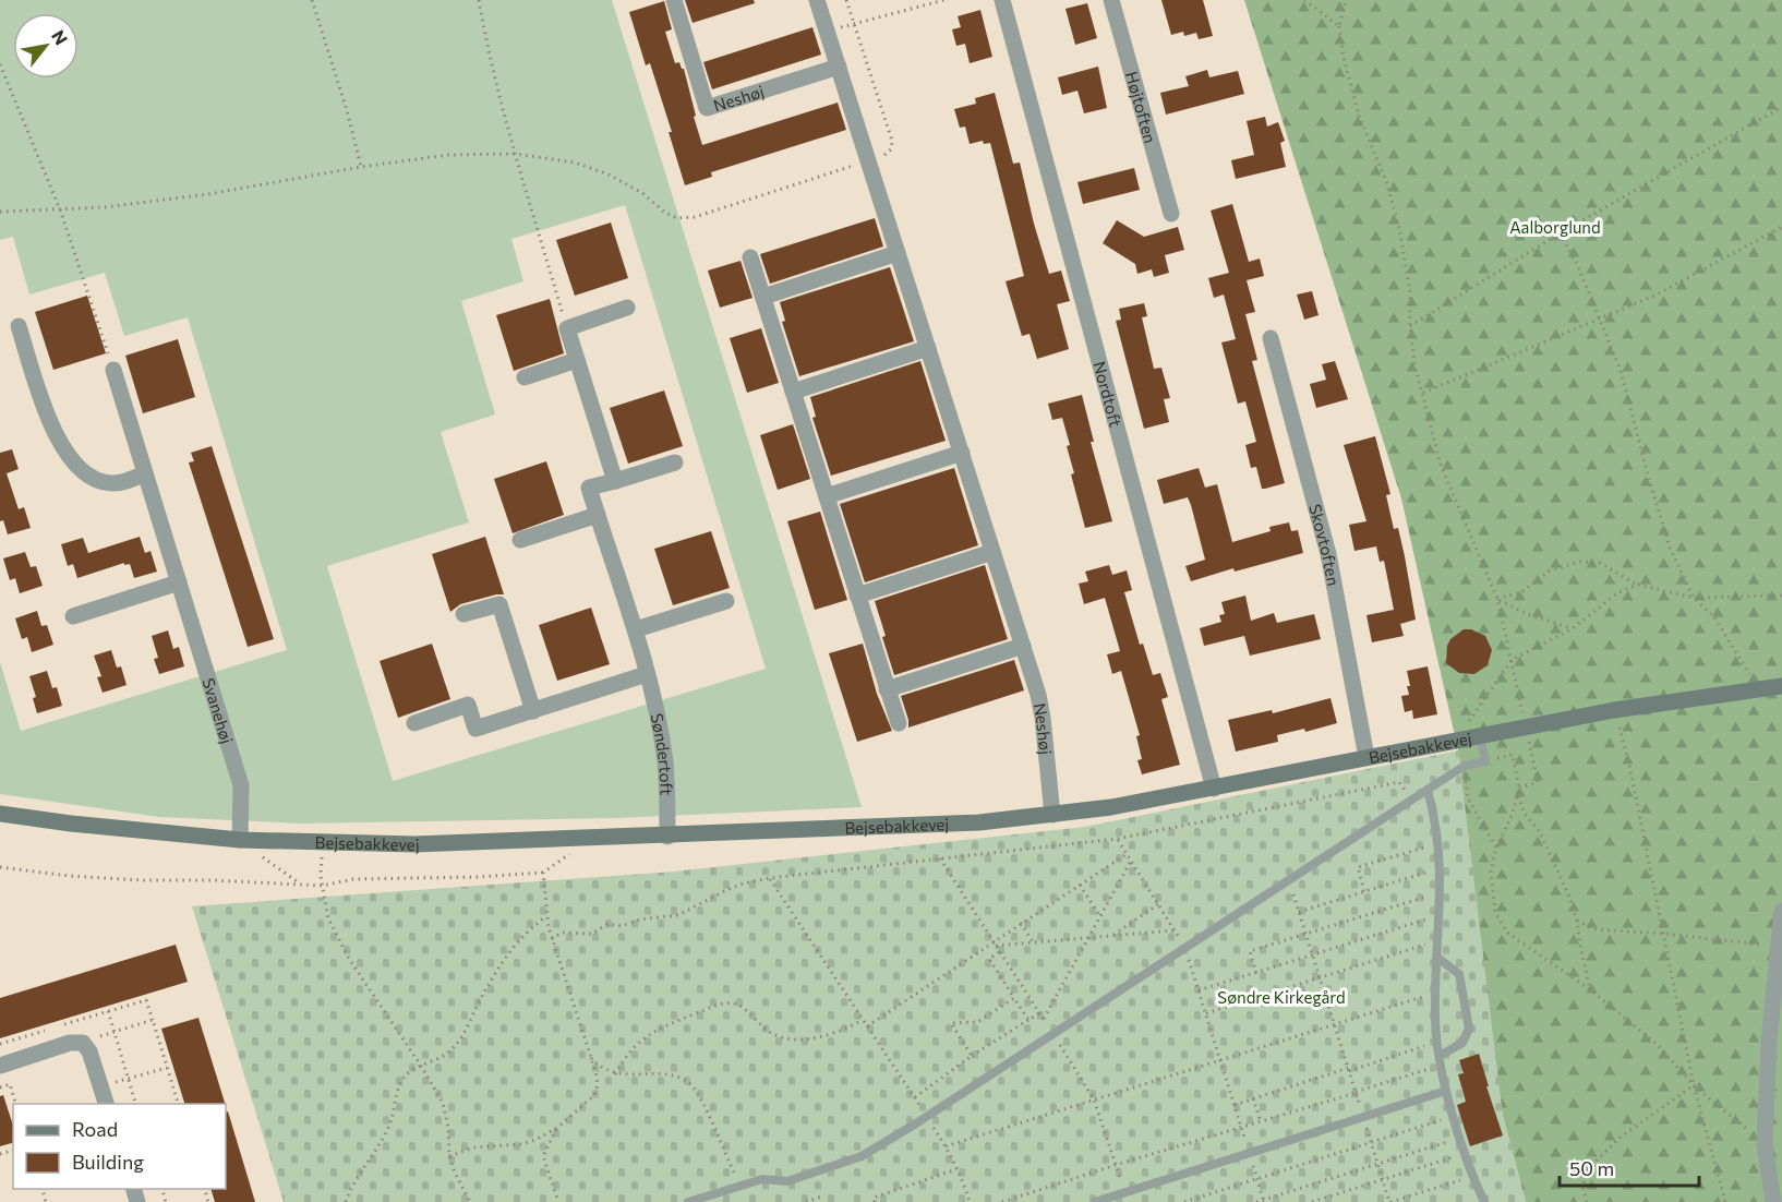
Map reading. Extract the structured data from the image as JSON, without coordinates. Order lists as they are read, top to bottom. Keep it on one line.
{"streets":{"street":["Neshøj","Højtoften","Nordtoft","Skovtoften","Svanehøj","Bejsebakkevej","Søndertoft"]},"crossings":[["Neshøj","Bejsebakkevej"],["Nordtoft","Bejsebakkevej"],["Skovtoften","Bejsebakkevej"],["Svanehøj","Bejsebakkevej"],["Bejsebakkevej","Søndertoft"]],"parks":["Aalborglund","Søndre Kirkegård"],"legend":["Road","Building"],"scale_bar":"50 m","north":"top right"}
